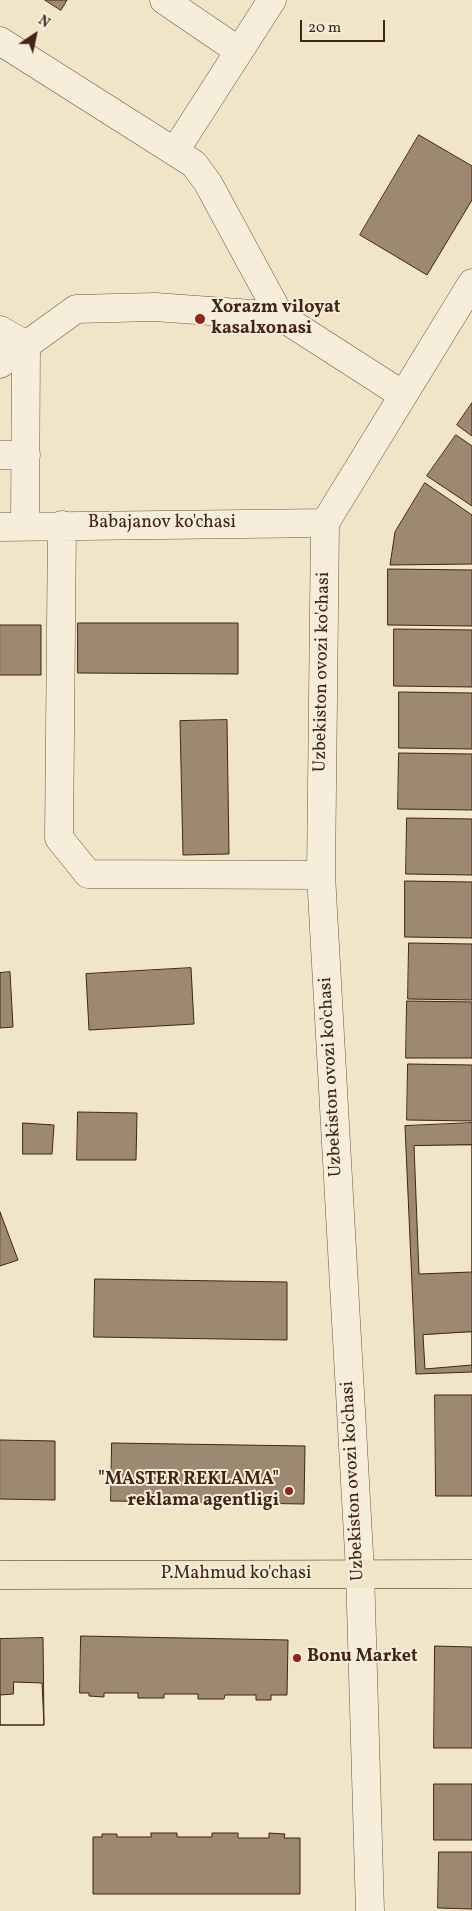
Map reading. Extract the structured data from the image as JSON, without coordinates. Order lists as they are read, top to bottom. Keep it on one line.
{"streets":{"main road":["P.Mahmud ko'chasi"],"street":["Babajanov ko'chasi","Uzbekiston ovozi ko'chasi"]},"crossings":[["Babajanov ko'chasi","Uzbekiston ovozi ko'chasi"],["Uzbekiston ovozi ko'chasi","P.Mahmud ko'chasi"]],"places":["Xorazm viloyat kasalxonasi","\"MASTER REKLAMA\" reklama agentligi","Bonu Market"],"scale_bar":"20 m","north":"top right"}
